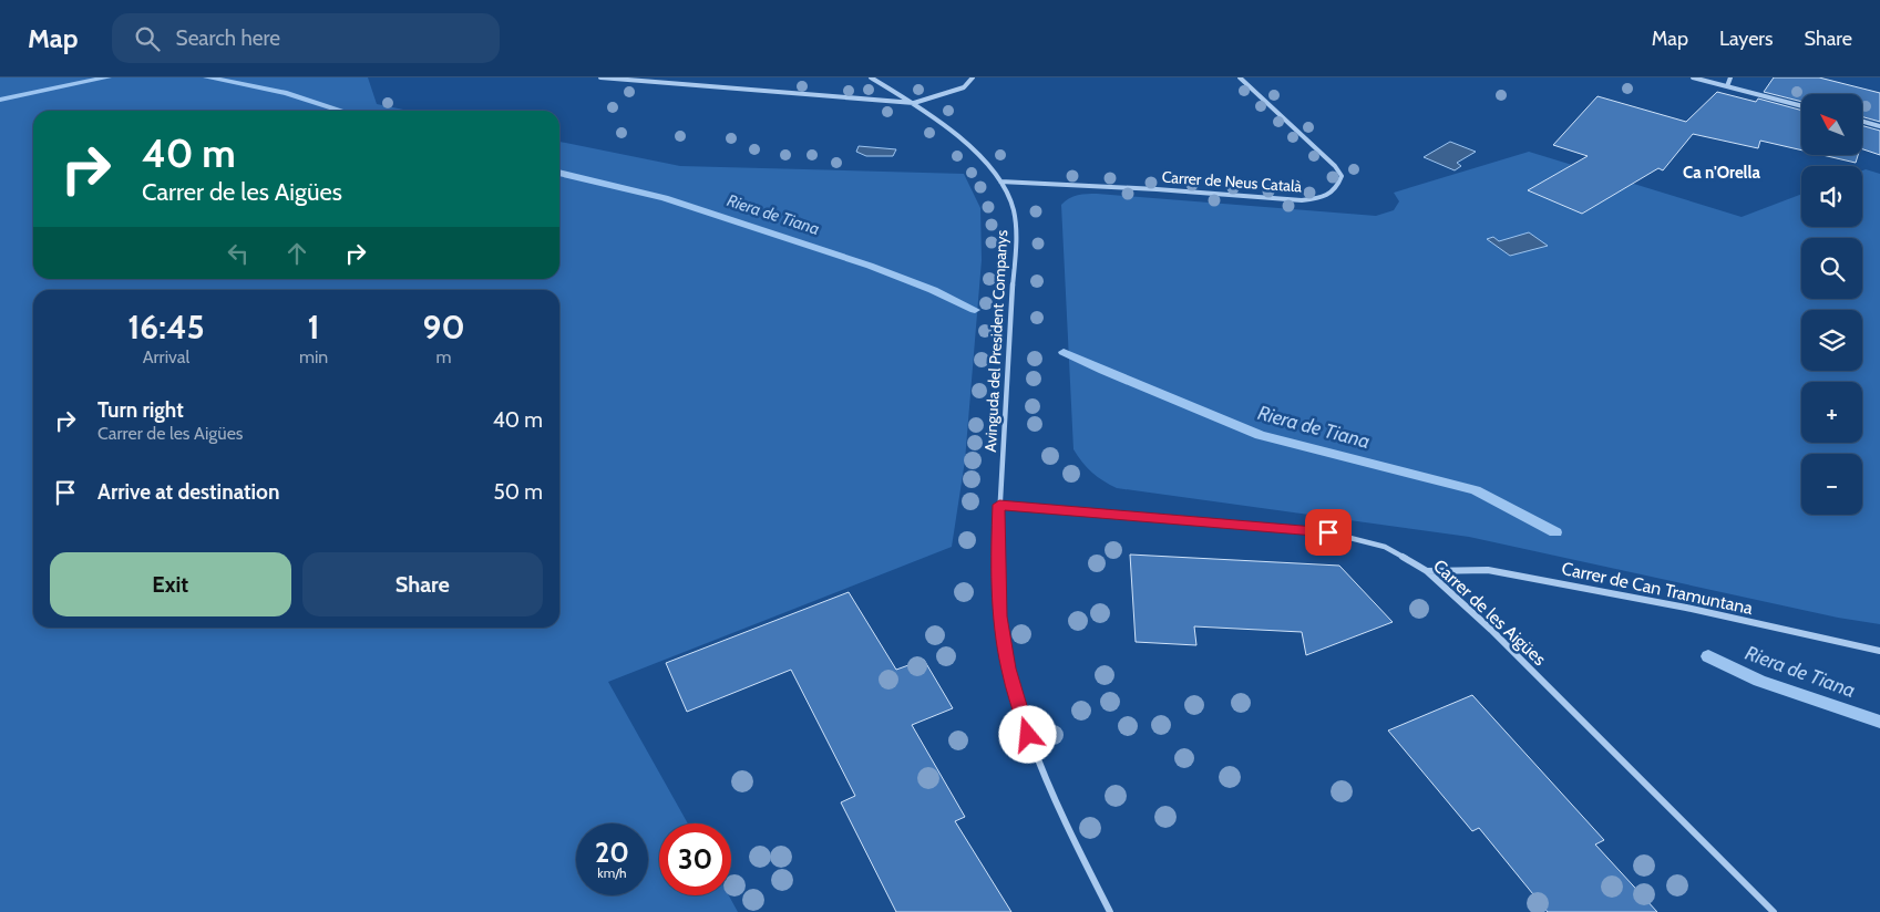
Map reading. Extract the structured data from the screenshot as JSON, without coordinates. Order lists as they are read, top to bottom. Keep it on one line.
{"streets":{"street":["Carrer de Neus Català","Avinguda del President Companys","Carrer de Can Tramuntana","Carrer de les Aigües"]},"crossings":[["Carrer de Neus Català","Avinguda del President Companys"],["Avinguda del President Companys","Carrer de les Aigües"],["Carrer de Can Tramuntana","Carrer de les Aigües"]],"districts":["Ca n'Orella"],"water":["Riera de Tiana"],"north":"top left","page":{"header":"Map","search":"Search here","nav":["Map","Layers","Share"],"map_buttons":["+","−"],"turn":["40 m","Carrer de les Aigües"],"eta":["16:45","Arrival","1","min","90","m"],"list":[{"name":"Turn right","note":"Carrer de les Aigües","value":"40 m"},{"name":"Arrive at destination","value":"50 m"}],"buttons":["Exit","Share"],"speed":"20 km/h","limit":"30"}}
